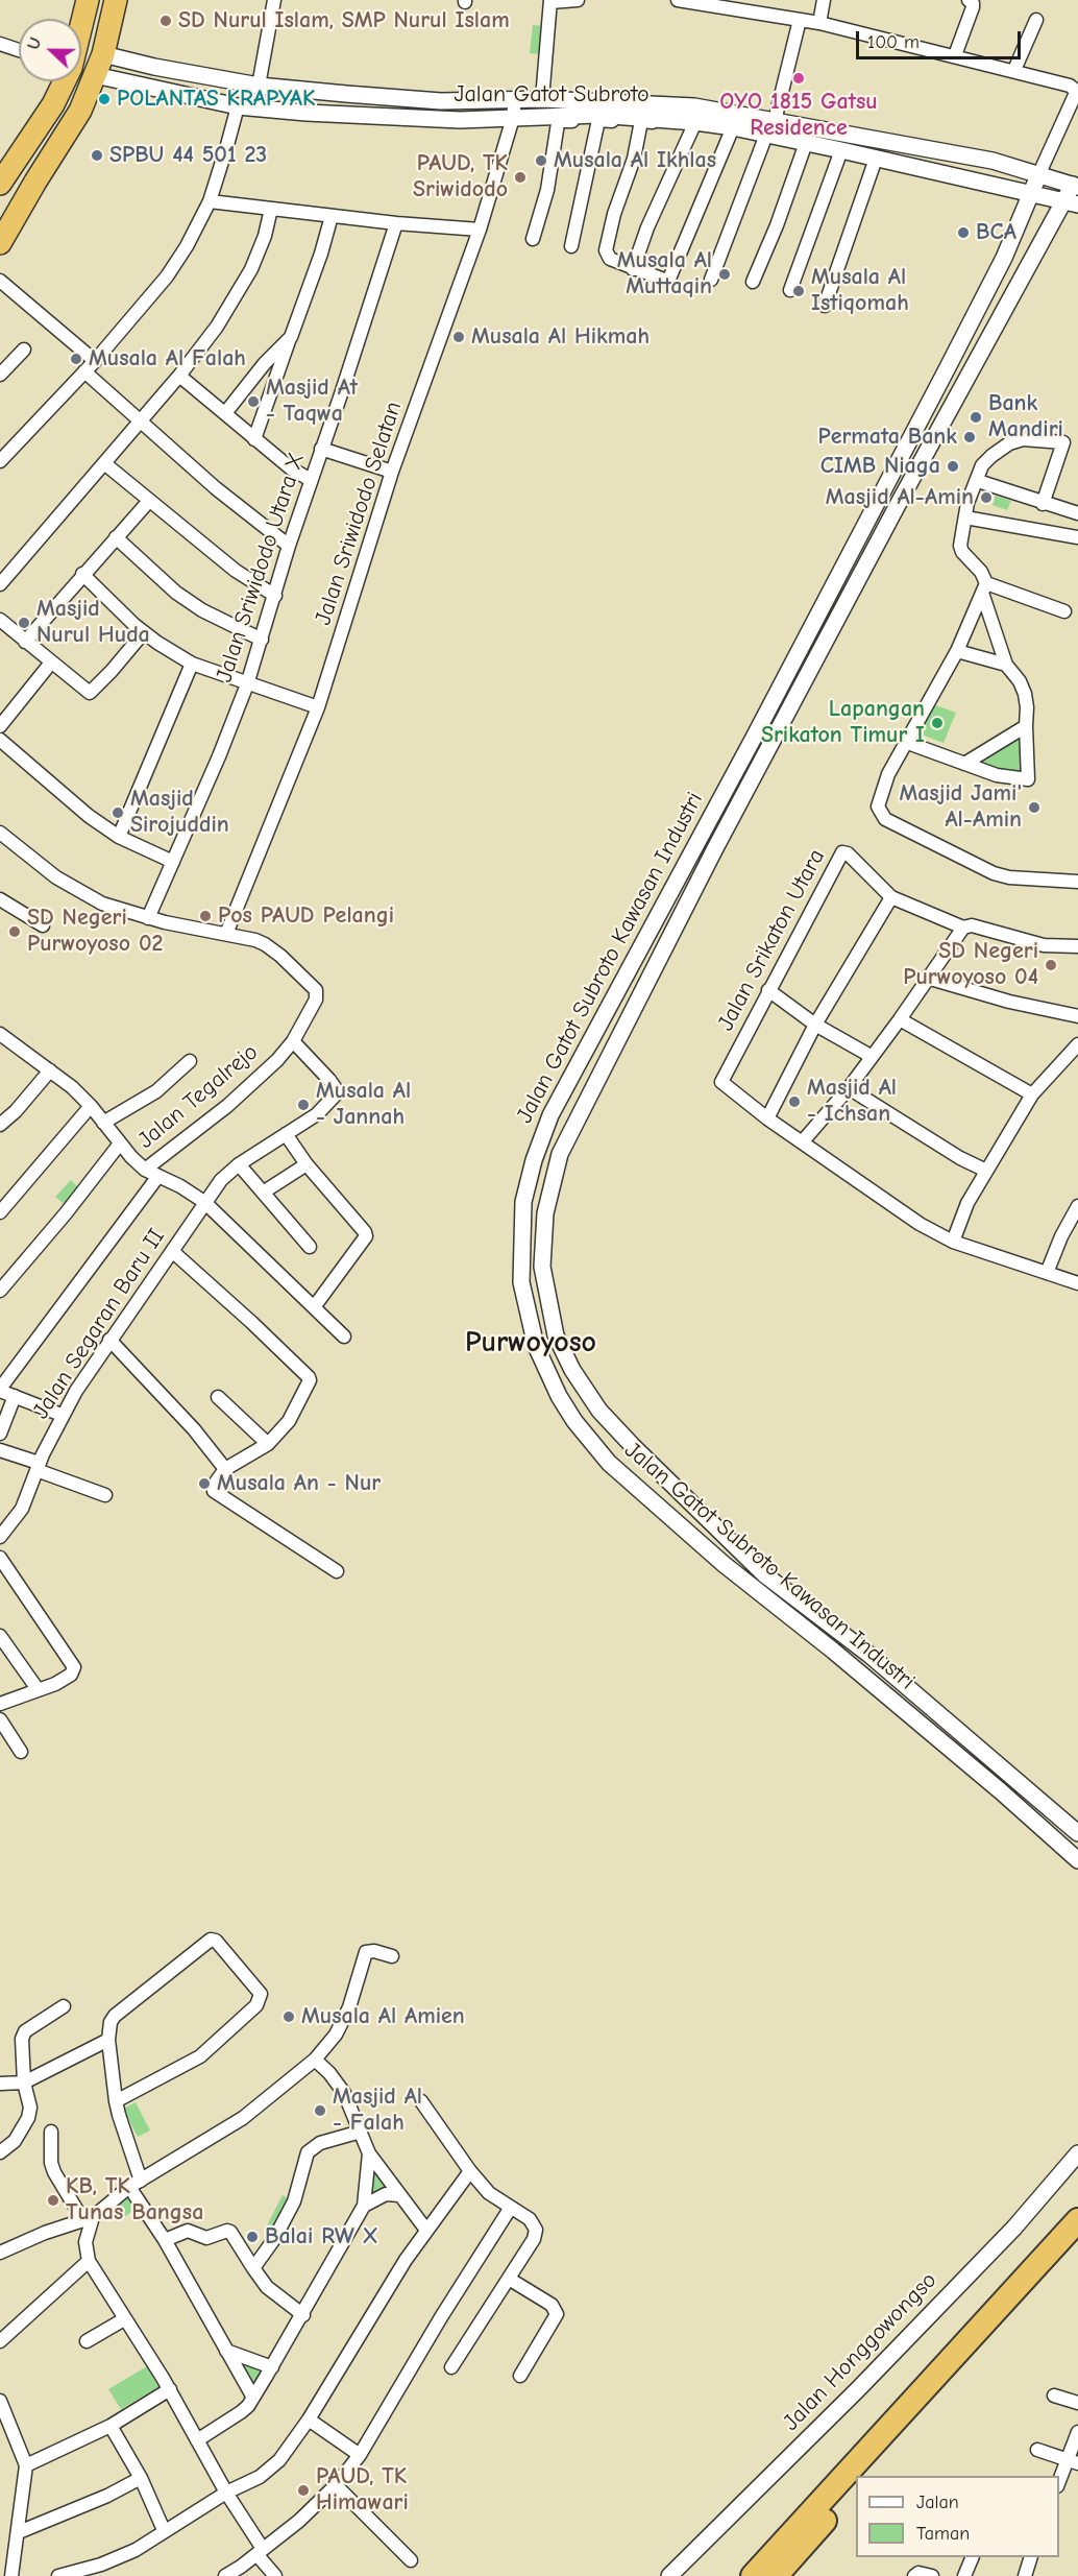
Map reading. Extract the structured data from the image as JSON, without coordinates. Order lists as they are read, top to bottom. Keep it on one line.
{"streets":{"street":["Jalan Gatot Subroto","Jalan Sriwidodo Selatan","Jalan Sriwidodo Utara X","Jalan Srikaton Utara","Jalan Gatot Subroto Kawasan Industri","Jalan Tegalrejo","Jalan Segaran Baru II","Jalan Honggowongso"]},"crossings":[["Jalan Gatot Subroto","Jalan Sriwidodo Selatan"],["Jalan Gatot Subroto","Jalan Gatot Subroto Kawasan Industri"],["Jalan Sriwidodo Selatan","Jalan Tegalrejo"],["Jalan Tegalrejo","Jalan Segaran Baru II"]],"districts":["Purwoyoso"],"places":["SD Nurul Islam, SMP Nurul Islam","OYO 1815 Gatsu Residence","POLANTAS KRAPYAK","SPBU 44 501 23","Musala Al Ikhlas","PAUD, TK Sriwidodo","BCA","Musala Al Muttaqin","Musala Al Istiqomah","Musala Al Hikmah","Musala Al Falah","Masjid At - Taqwa","Bank Mandiri","Permata Bank","CIMB Niaga","Masjid Al-Amin","Masjid Nurul Huda","Lapangan Srikaton Timur I","Masjid Jami' Al-Amin","Masjid Sirojuddin","Pos PAUD Pelangi","SD Negeri Purwoyoso 02","SD Negeri Purwoyoso 04","Masjid Al - Ichsan","Musala Al - Jannah","Musala An - Nur","Musala Al Amien","Masjid Al - Falah","KB, TK Tunas Bangsa","Balai RW X","PAUD, TK Himawari"],"legend":["Jalan","Taman"],"scale_bar":"100 m","north":"left"}
